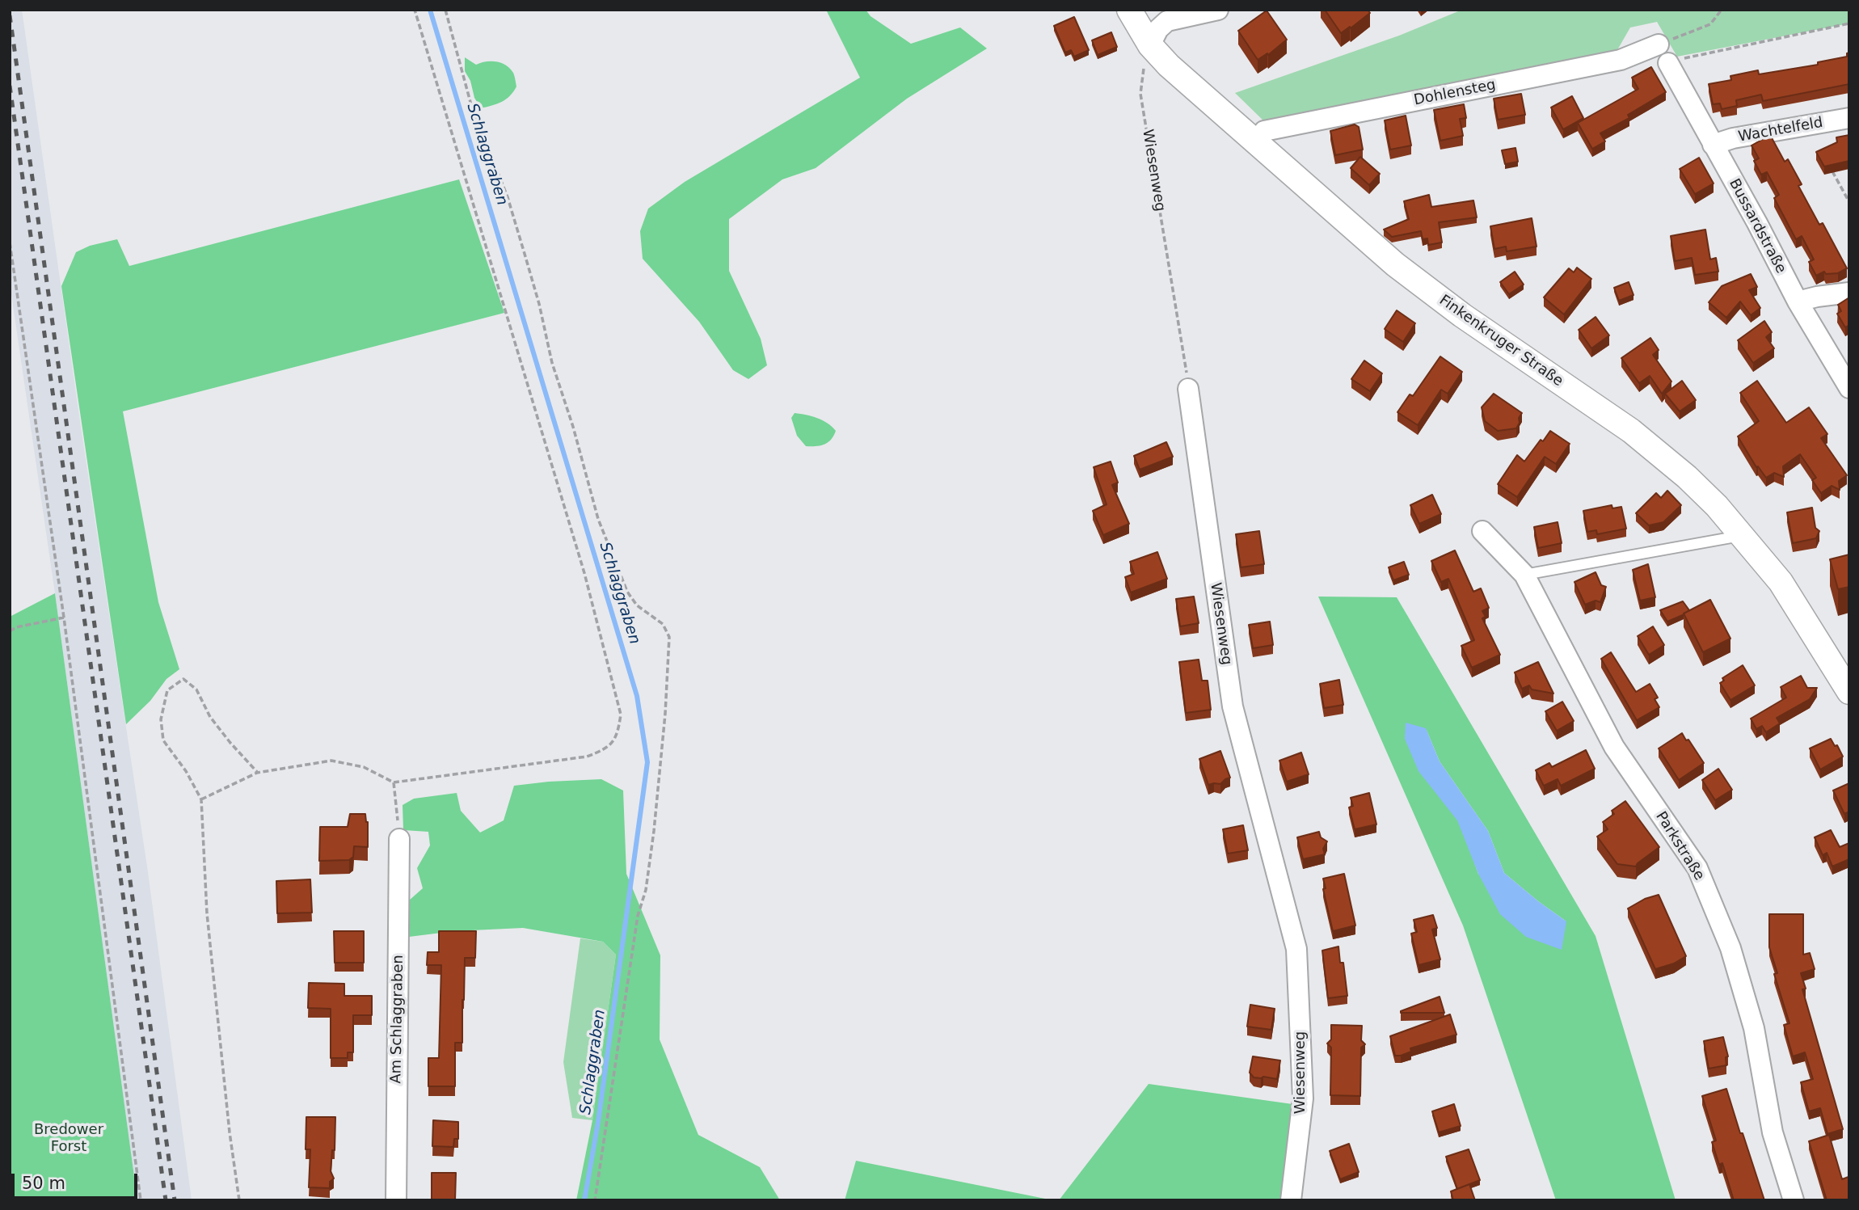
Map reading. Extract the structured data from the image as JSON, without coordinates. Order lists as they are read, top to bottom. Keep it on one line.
{"streets":{"street":["Dohlensteg","Wachtelfeld","Wiesenweg","Bussardstraße","Finkenkruger Straße","Parkstraße","Am Schlaggraben"]},"crossings":[["Dohlensteg","Finkenkruger Straße"],["Wachtelfeld","Bussardstraße"],["Wiesenweg","Finkenkruger Straße"]],"water":["Schlaggraben"],"parks":["Bredower Forst"],"scale_bar":"50 m"}
